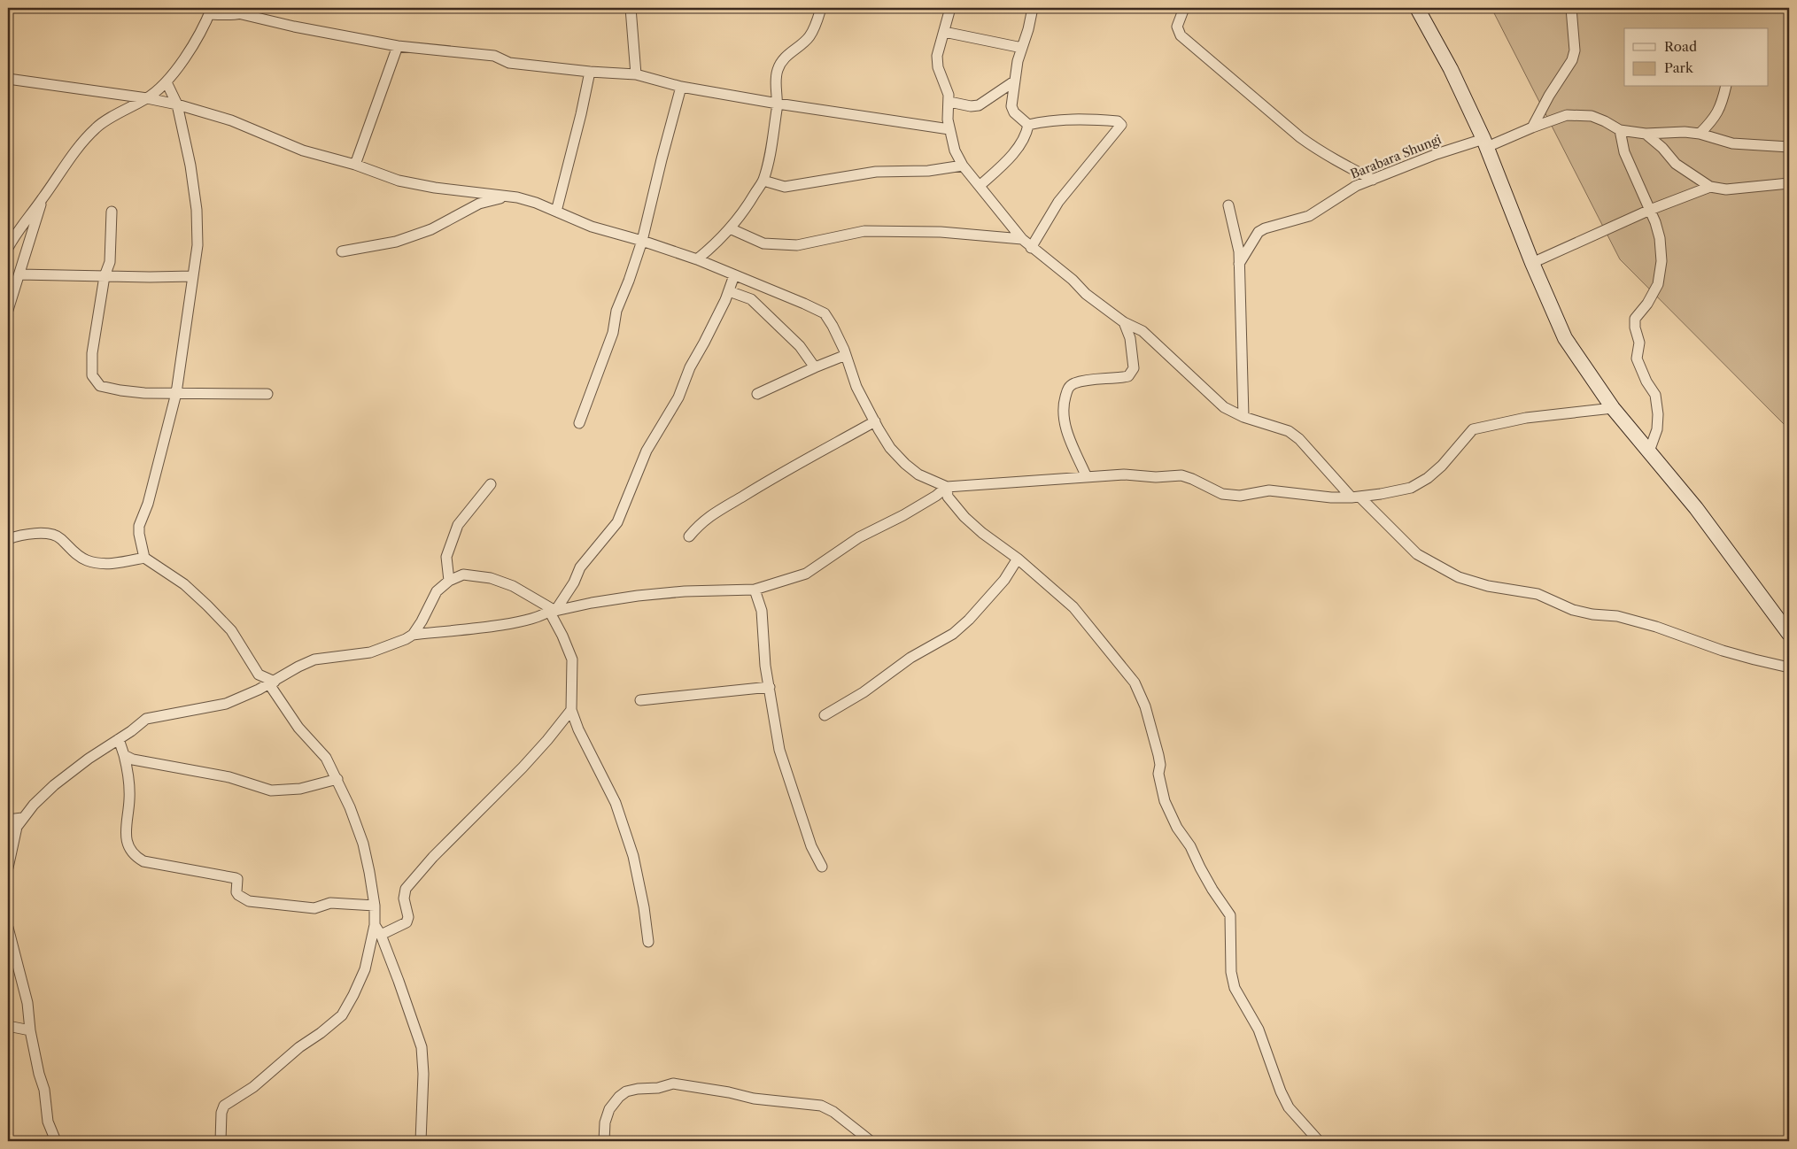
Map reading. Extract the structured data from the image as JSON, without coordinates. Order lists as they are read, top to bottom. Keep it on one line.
{"streets":{"street":["Barabara Shungi"]},"legend":["Road","Park"]}
